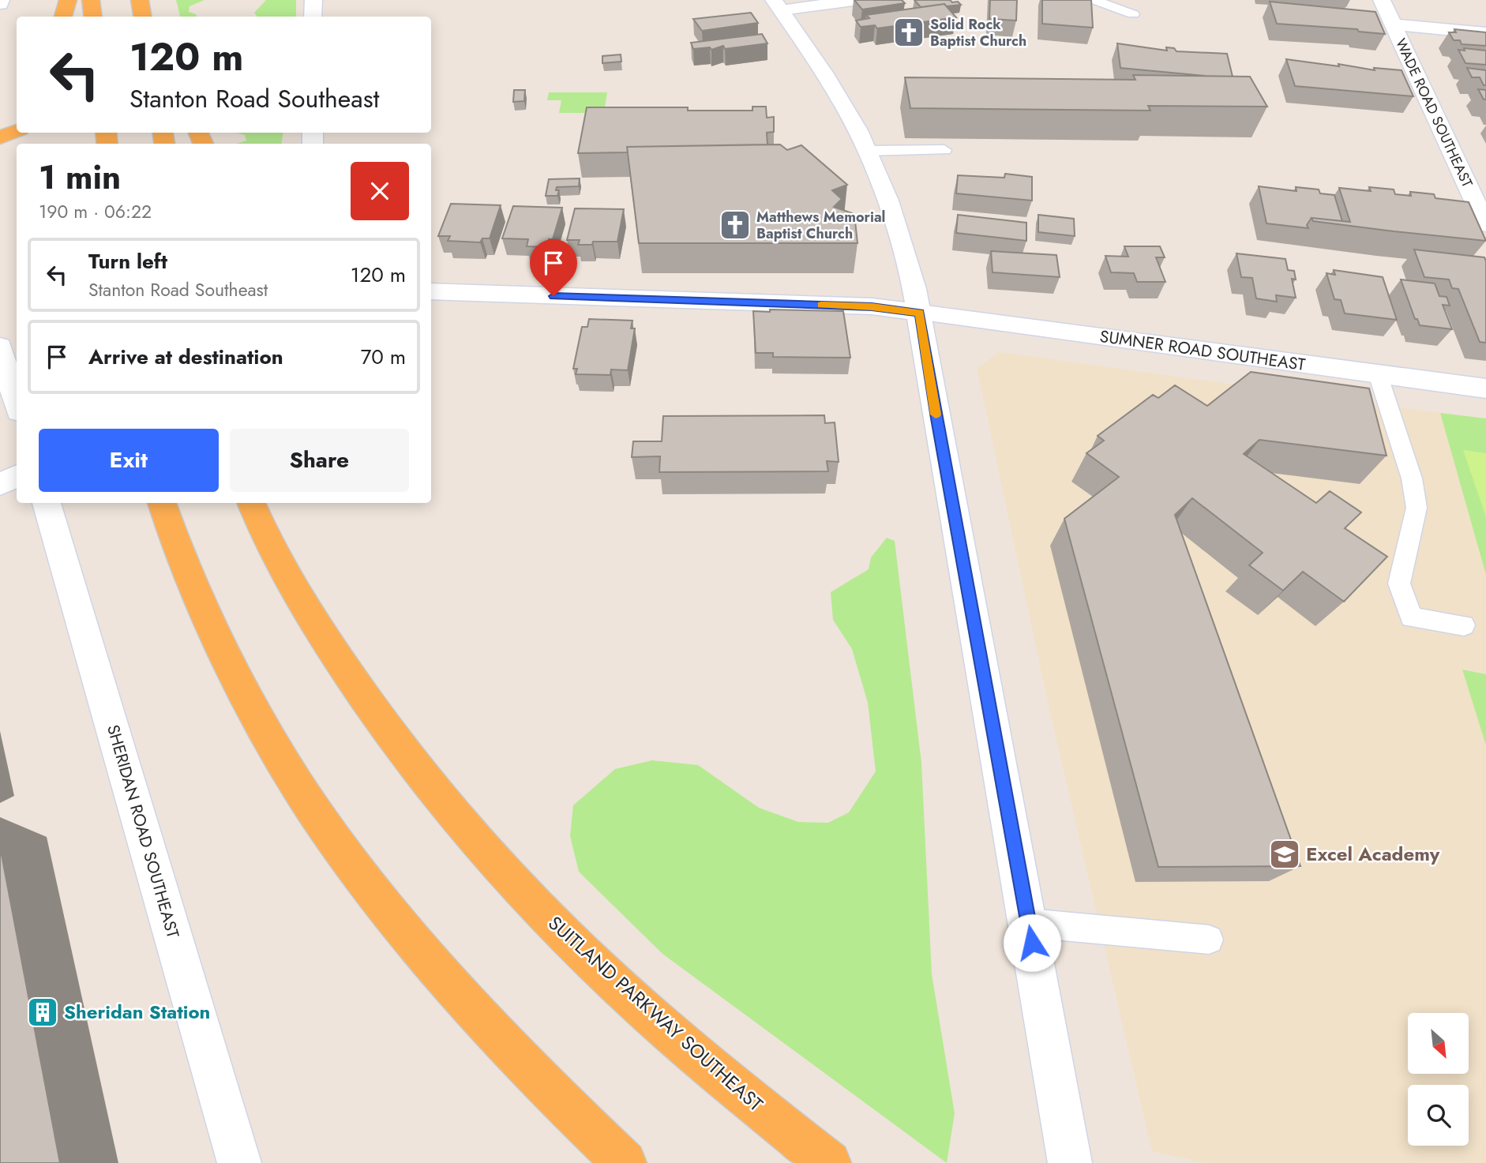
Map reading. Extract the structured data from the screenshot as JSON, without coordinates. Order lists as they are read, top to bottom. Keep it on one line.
{"streets":{"highway":["SUITLAND PARKWAY SOUTHEAST"],"main road":["WADE ROAD SOUTHEAST","SUMNER ROAD SOUTHEAST","SHERIDAN ROAD SOUTHEAST"]},"places":{"church":["Solid Rock Baptist Church","Matthews Memorial Baptist Church"],"school or university":["Excel Academy"],"building":["Sheridan Station"]},"north":"bottom right","page":{"turn":["120 m","Stanton Road Southeast"],"heading":["1 min","190 m · 06:22"],"list":[{"name":"Turn left","note":"Stanton Road Southeast","value":"120 m"},{"name":"Arrive at destination","value":"70 m"}],"buttons":["Exit","Share"]}}
